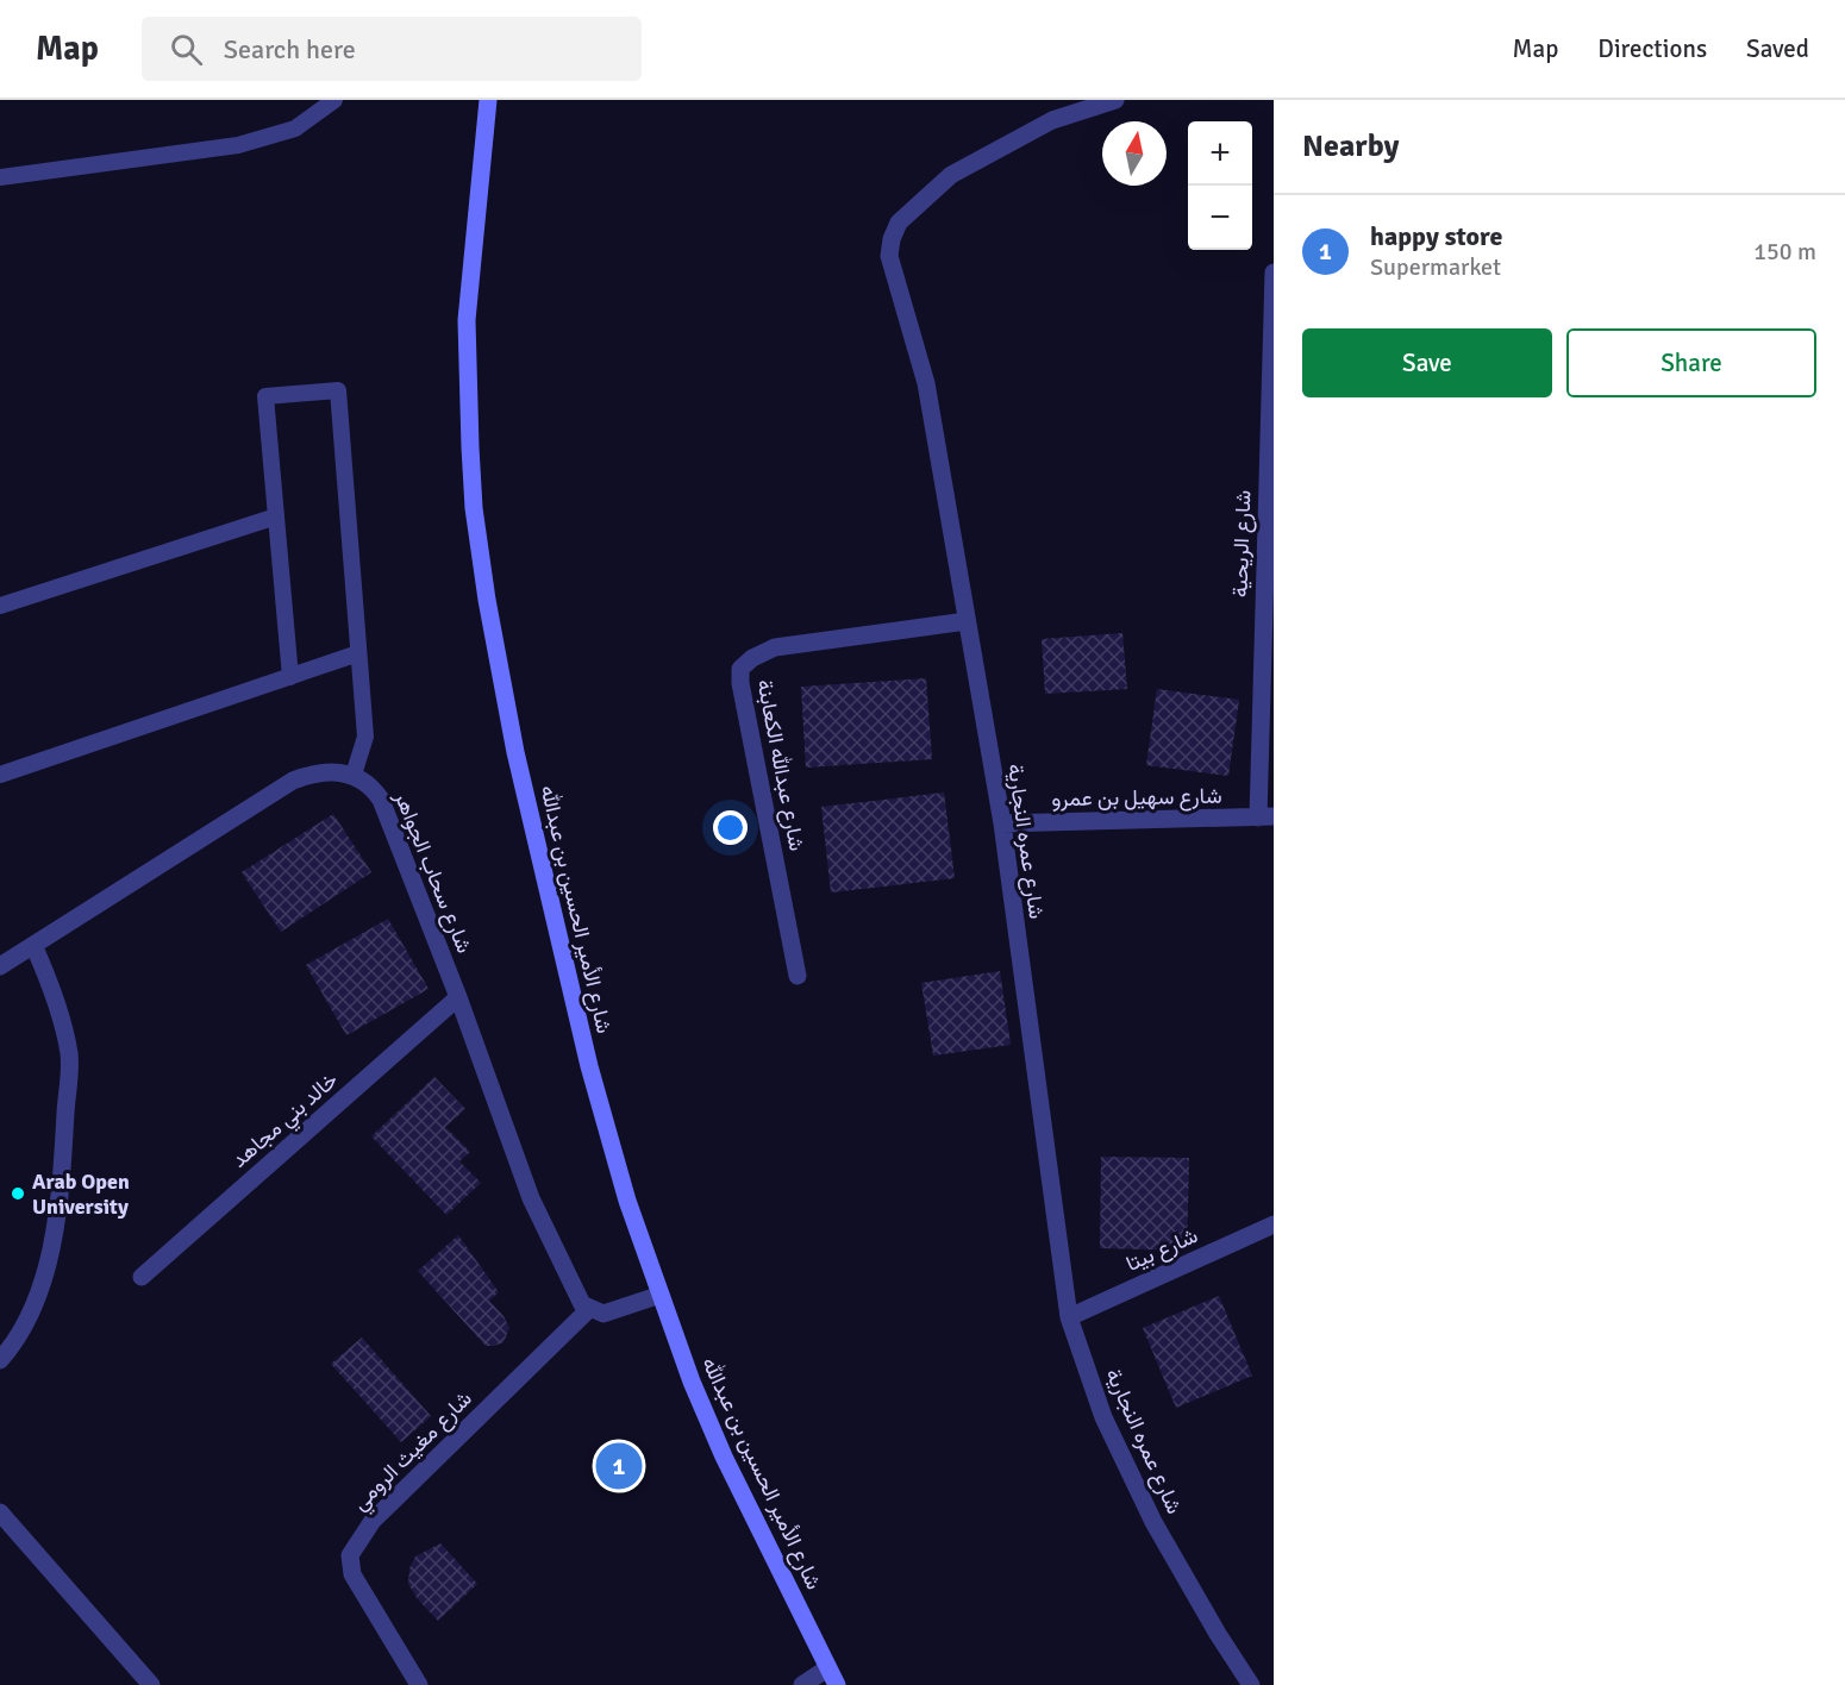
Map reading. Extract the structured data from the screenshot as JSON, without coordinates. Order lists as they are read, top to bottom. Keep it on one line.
{"streets":{"main road":["شارع الأمير الحسين بن عبدالله"],"street":["شارع الريحية","شارع عبدالله الكعابنة","شارع سهيل بن عمرو","شارع عمره النجارية","شارع سحاب الجواهر","خالد بني مجاهد","شارع بيتا","شارع مغيث الرومي"]},"crossings":[["شارع الريحية","شارع سهيل بن عمرو"],["شارع عبدالله الكعابنة","شارع عمره النجارية"],["شارع سهيل بن عمرو","شارع عمره النجارية"],["شارع عمره النجارية","شارع بيتا"],["شارع سحاب الجواهر","خالد بني مجاهد"],["شارع سحاب الجواهر","شارع مغيث الرومي"]],"places":["Arab Open University"],"north":"top","page":{"header":"Map","search":"Search here","nav":["Map","Directions","Saved"],"heading":"Nearby","map_buttons":["+","−"],"list":[{"mark":"1","name":"happy store","note":"Supermarket","value":"150 m"}],"buttons":["Save","Share"],"pins":"1"}}
